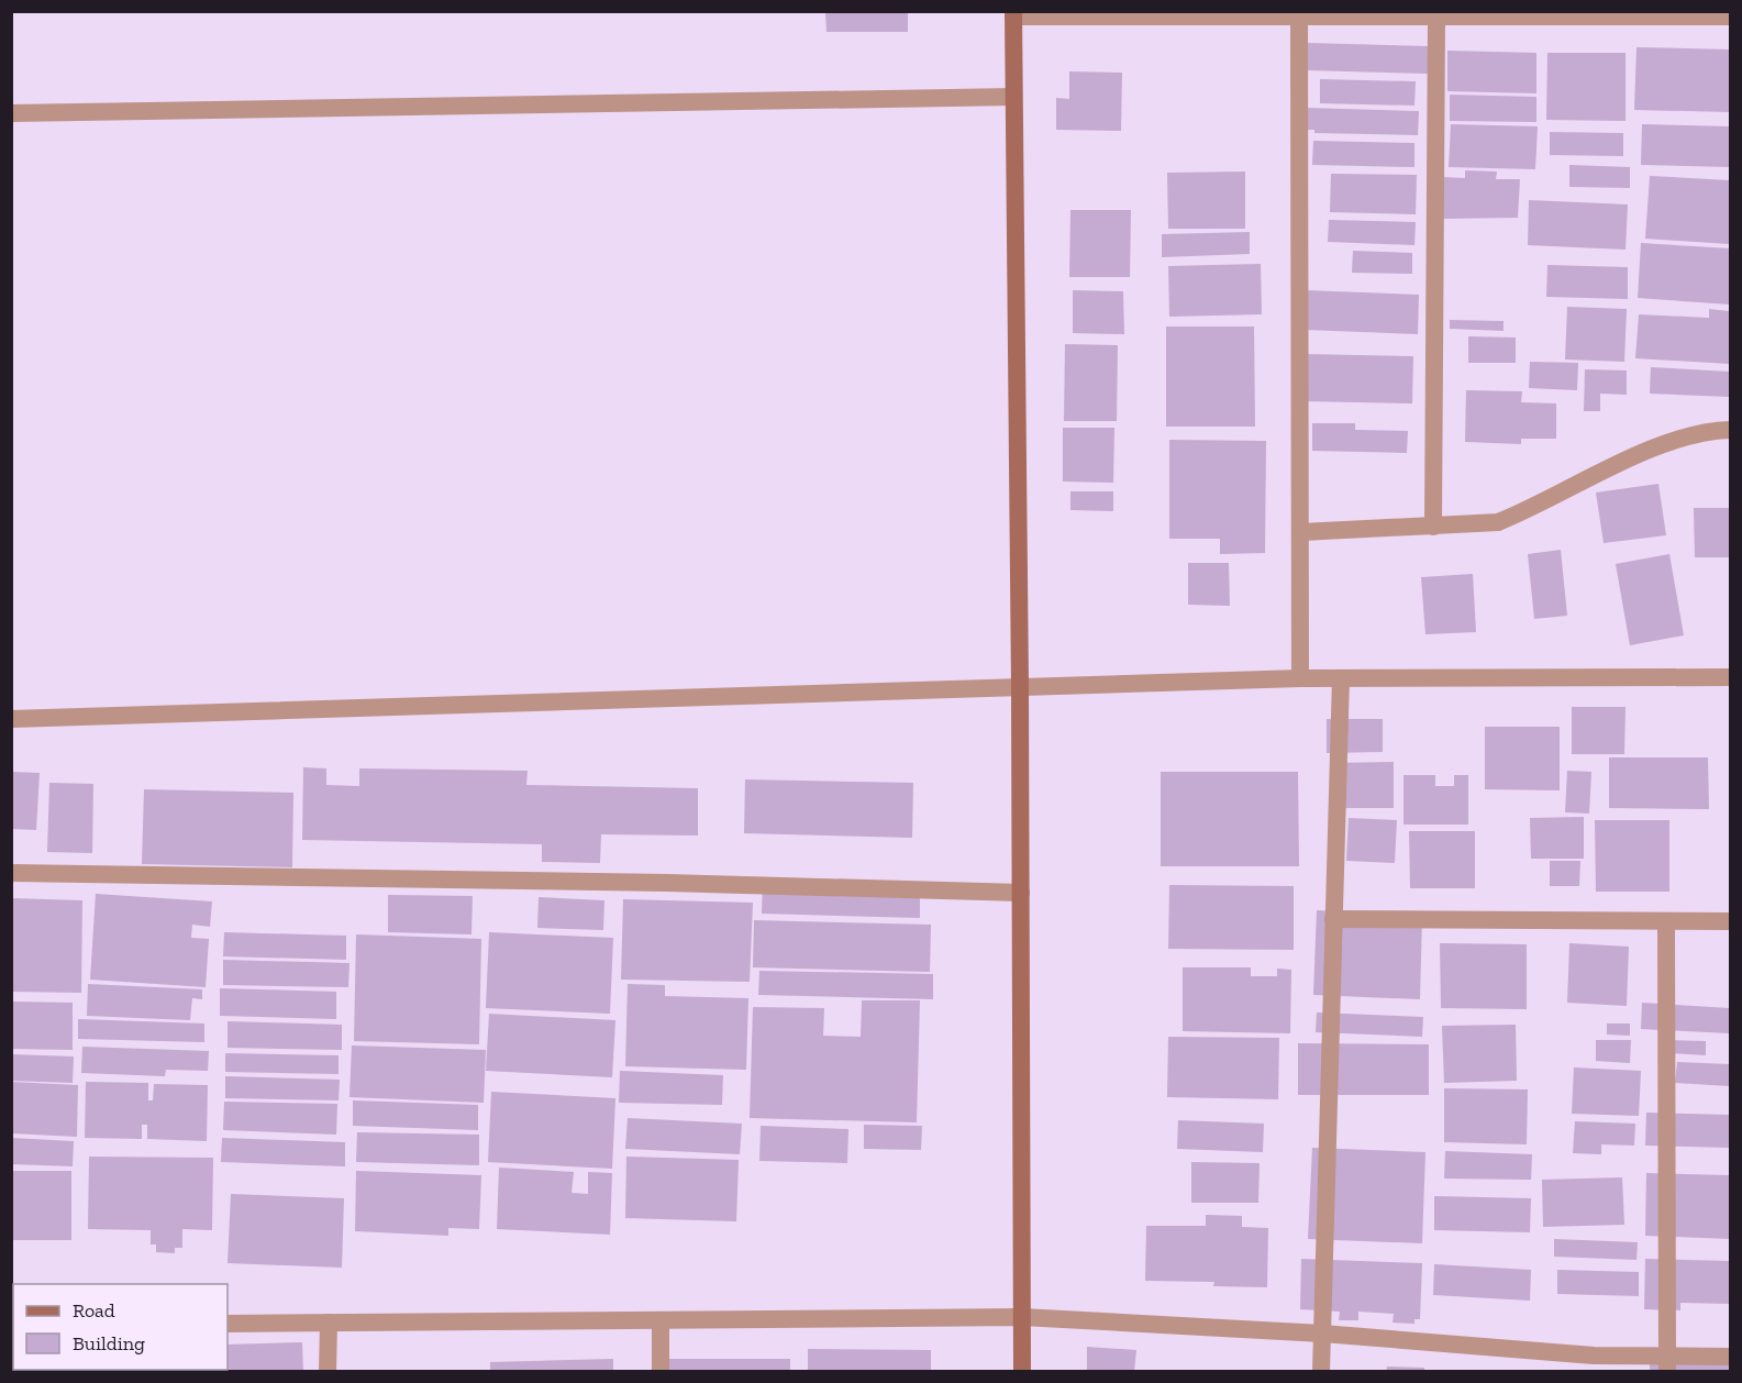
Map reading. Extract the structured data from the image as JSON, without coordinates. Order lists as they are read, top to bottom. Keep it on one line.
{"legend":["Road","Building"]}
